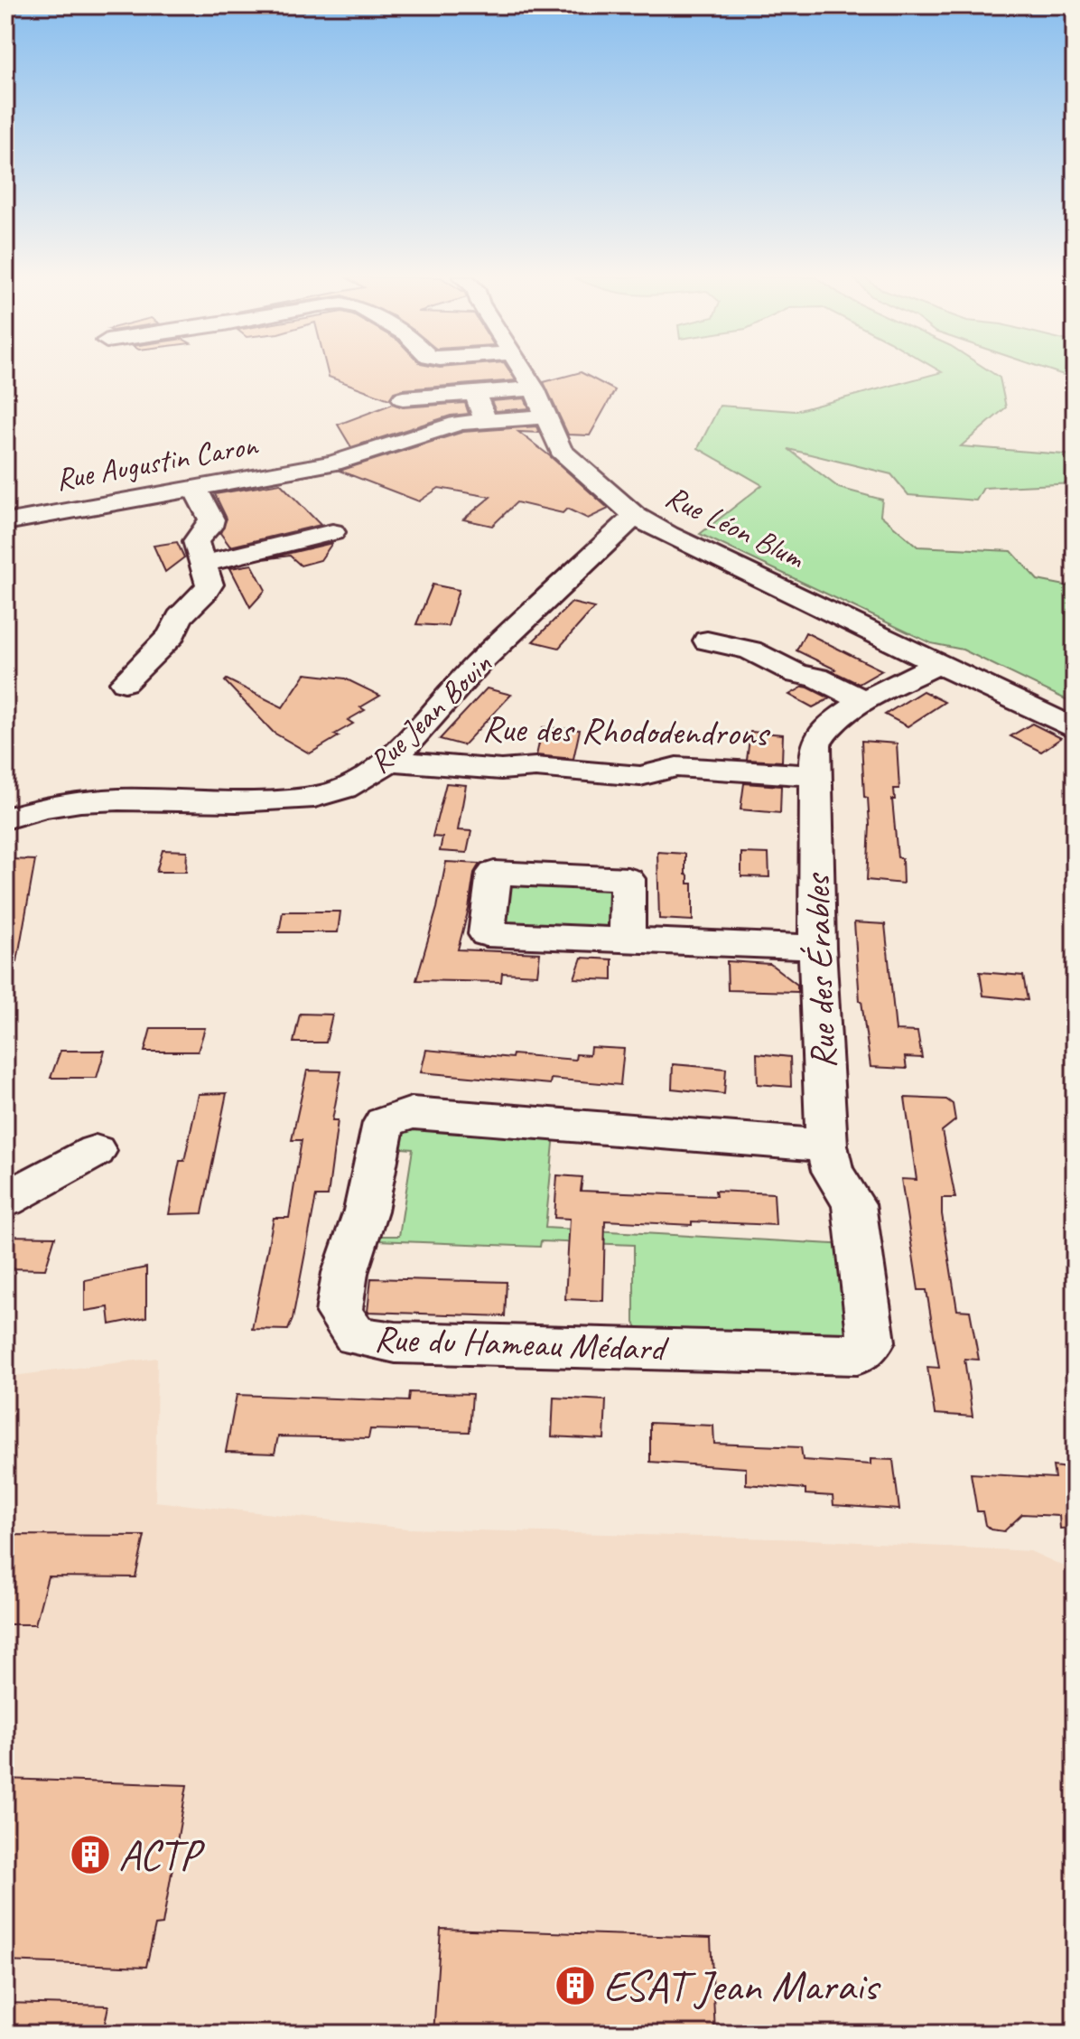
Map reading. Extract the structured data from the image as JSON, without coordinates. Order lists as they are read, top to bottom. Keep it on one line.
{"streets":{"street":["Rue Augustin Caron","Rue Léon Blum","Rue Jean Bouin","Rue des Rhododendrons","Rue des Érables","Rue du Hameau Médard"]},"crossings":[["Rue Augustin Caron","Rue Léon Blum"],["Rue Léon Blum","Rue Jean Bouin"],["Rue Léon Blum","Rue des Érables"],["Rue Jean Bouin","Rue des Rhododendrons"],["Rue des Rhododendrons","Rue des Érables"],["Rue des Érables","Rue du Hameau Médard"]],"places":{"building":["ACTP","ESAT Jean Marais"]}}
